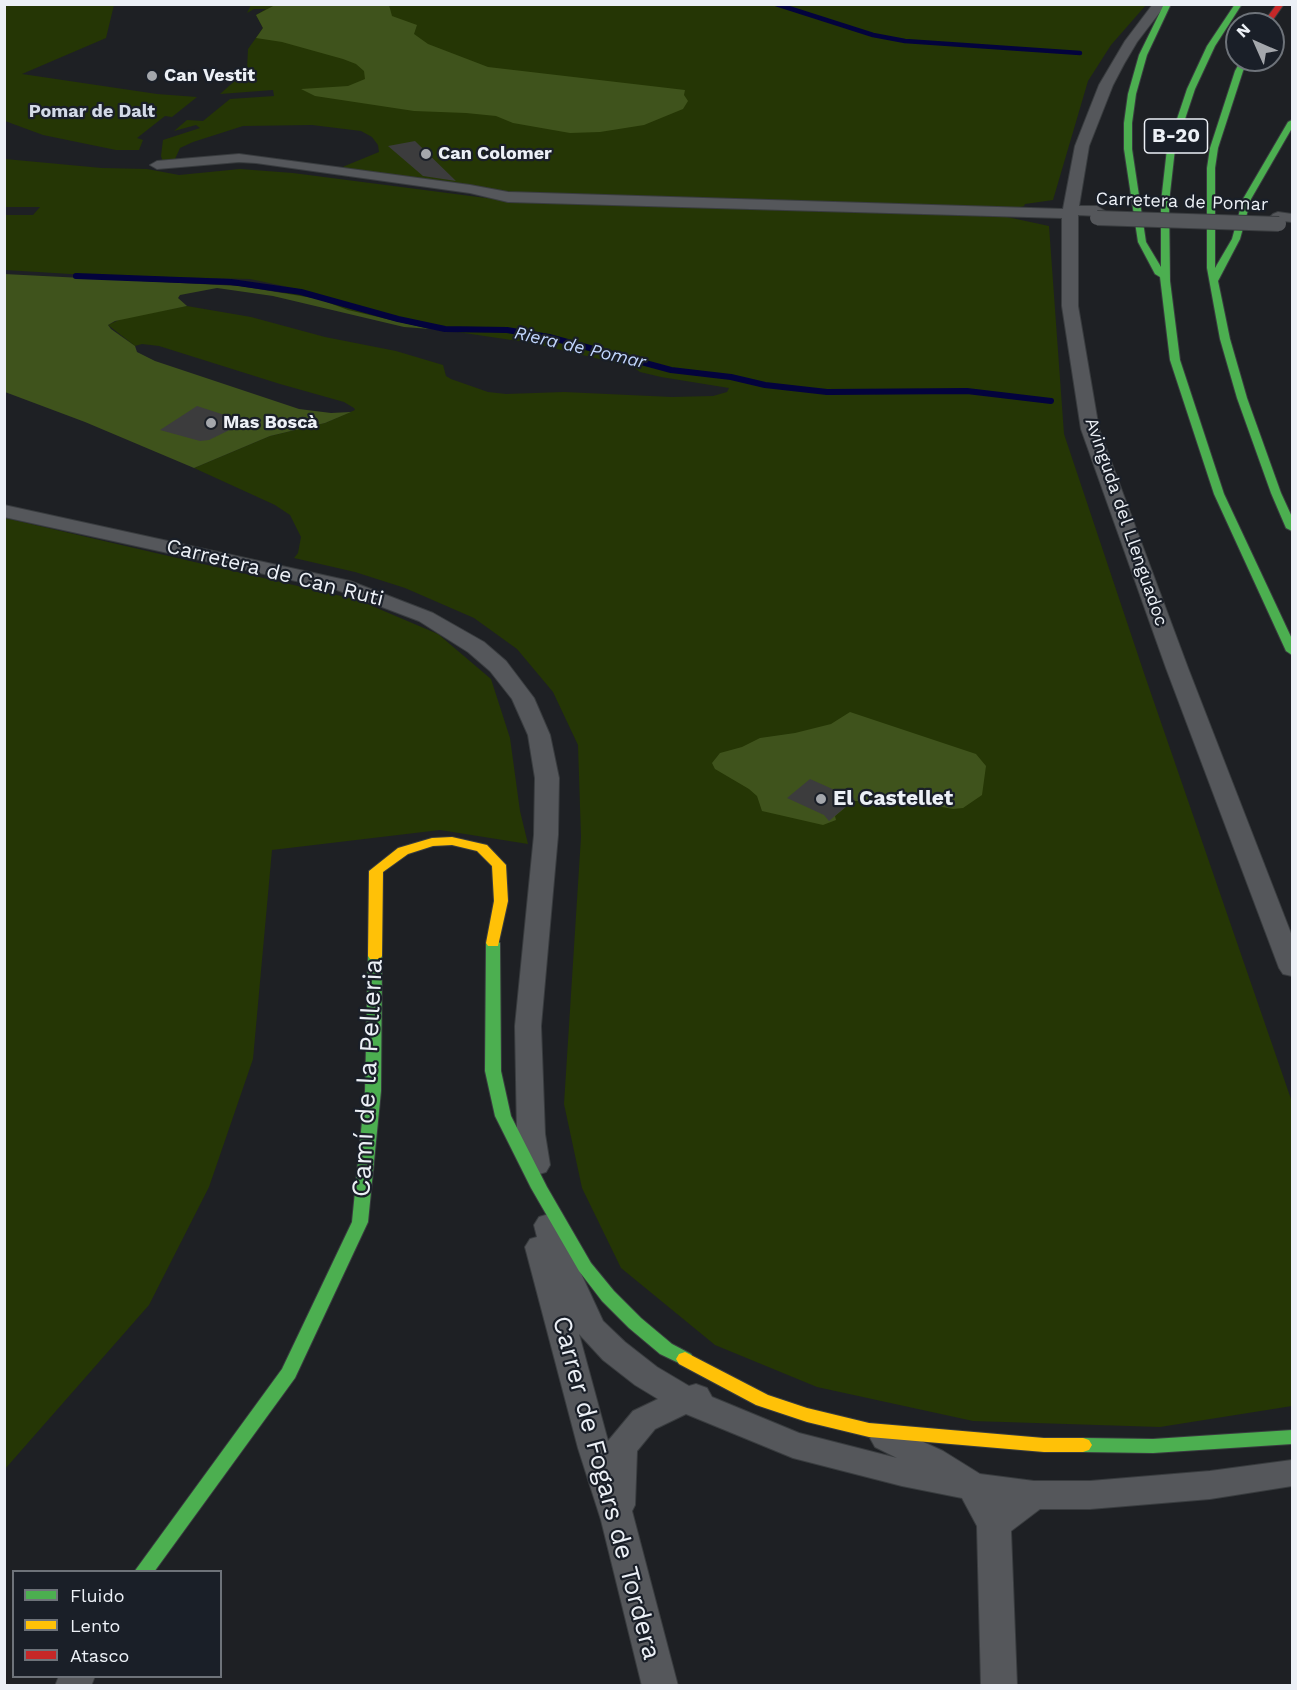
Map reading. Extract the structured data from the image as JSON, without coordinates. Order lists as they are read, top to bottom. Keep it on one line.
{"streets":{"main road":["B-20","Carretera de Can Ruti","Camí de la Pelleria"],"street":["Carretera de Pomar","Avinguda del Llenguadoc","Carrer de Fogars de Tordera"]},"crossings":[["Carretera de Pomar","Avinguda del Llenguadoc"],["Carretera de Can Ruti","Camí de la Pelleria"],["Carretera de Can Ruti","Carrer de Fogars de Tordera"]],"districts":["Pomar de Dalt"],"water":["Riera de Pomar"],"places":["Can Vestit","Can Colomer","Mas Boscà","El Castellet"],"legend":["Fluido","Lento","Atasco"],"north":"top left"}
